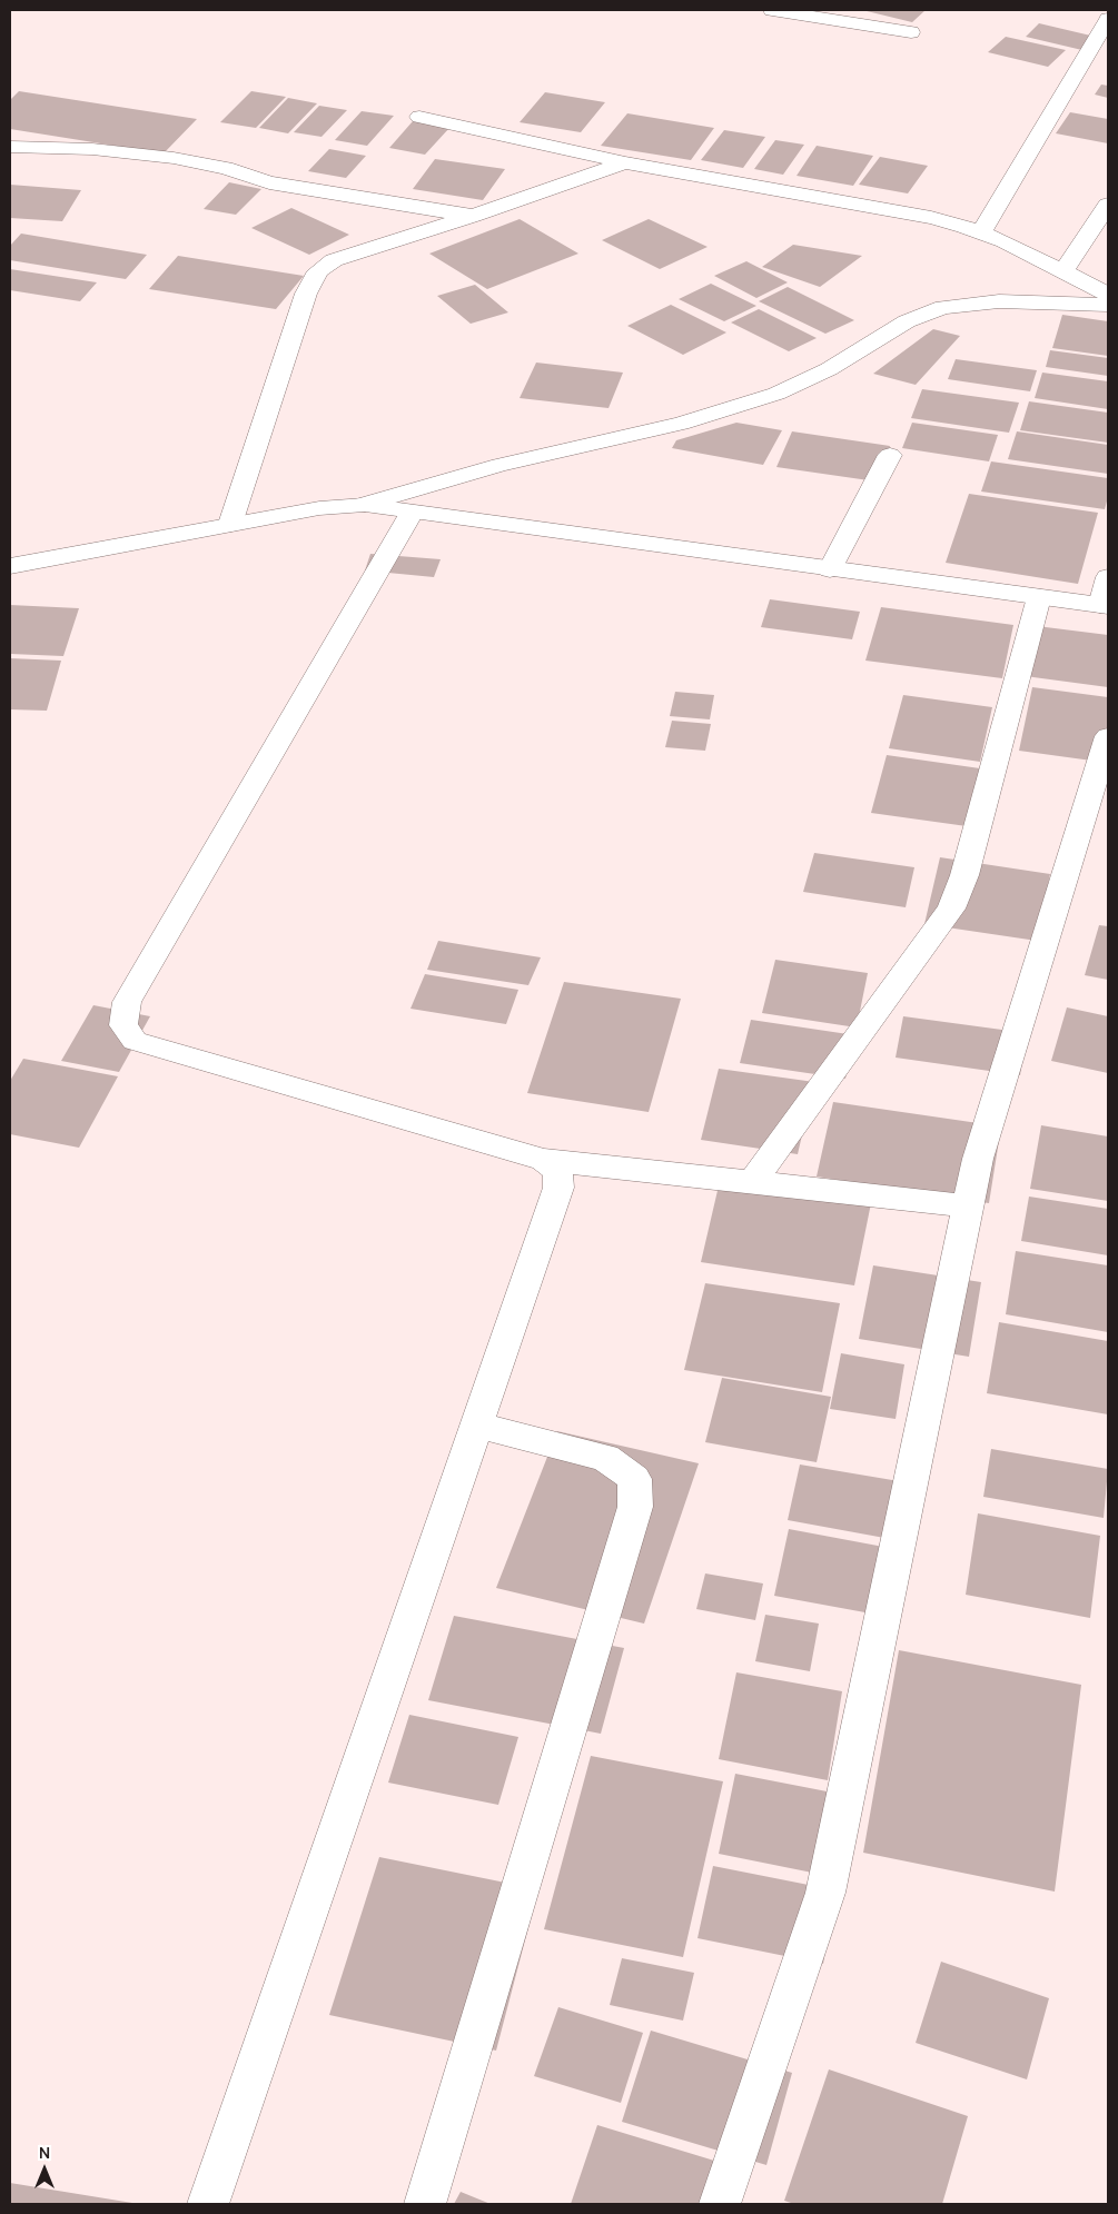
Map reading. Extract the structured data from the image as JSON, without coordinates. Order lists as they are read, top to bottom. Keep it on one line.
{"north":"top"}
